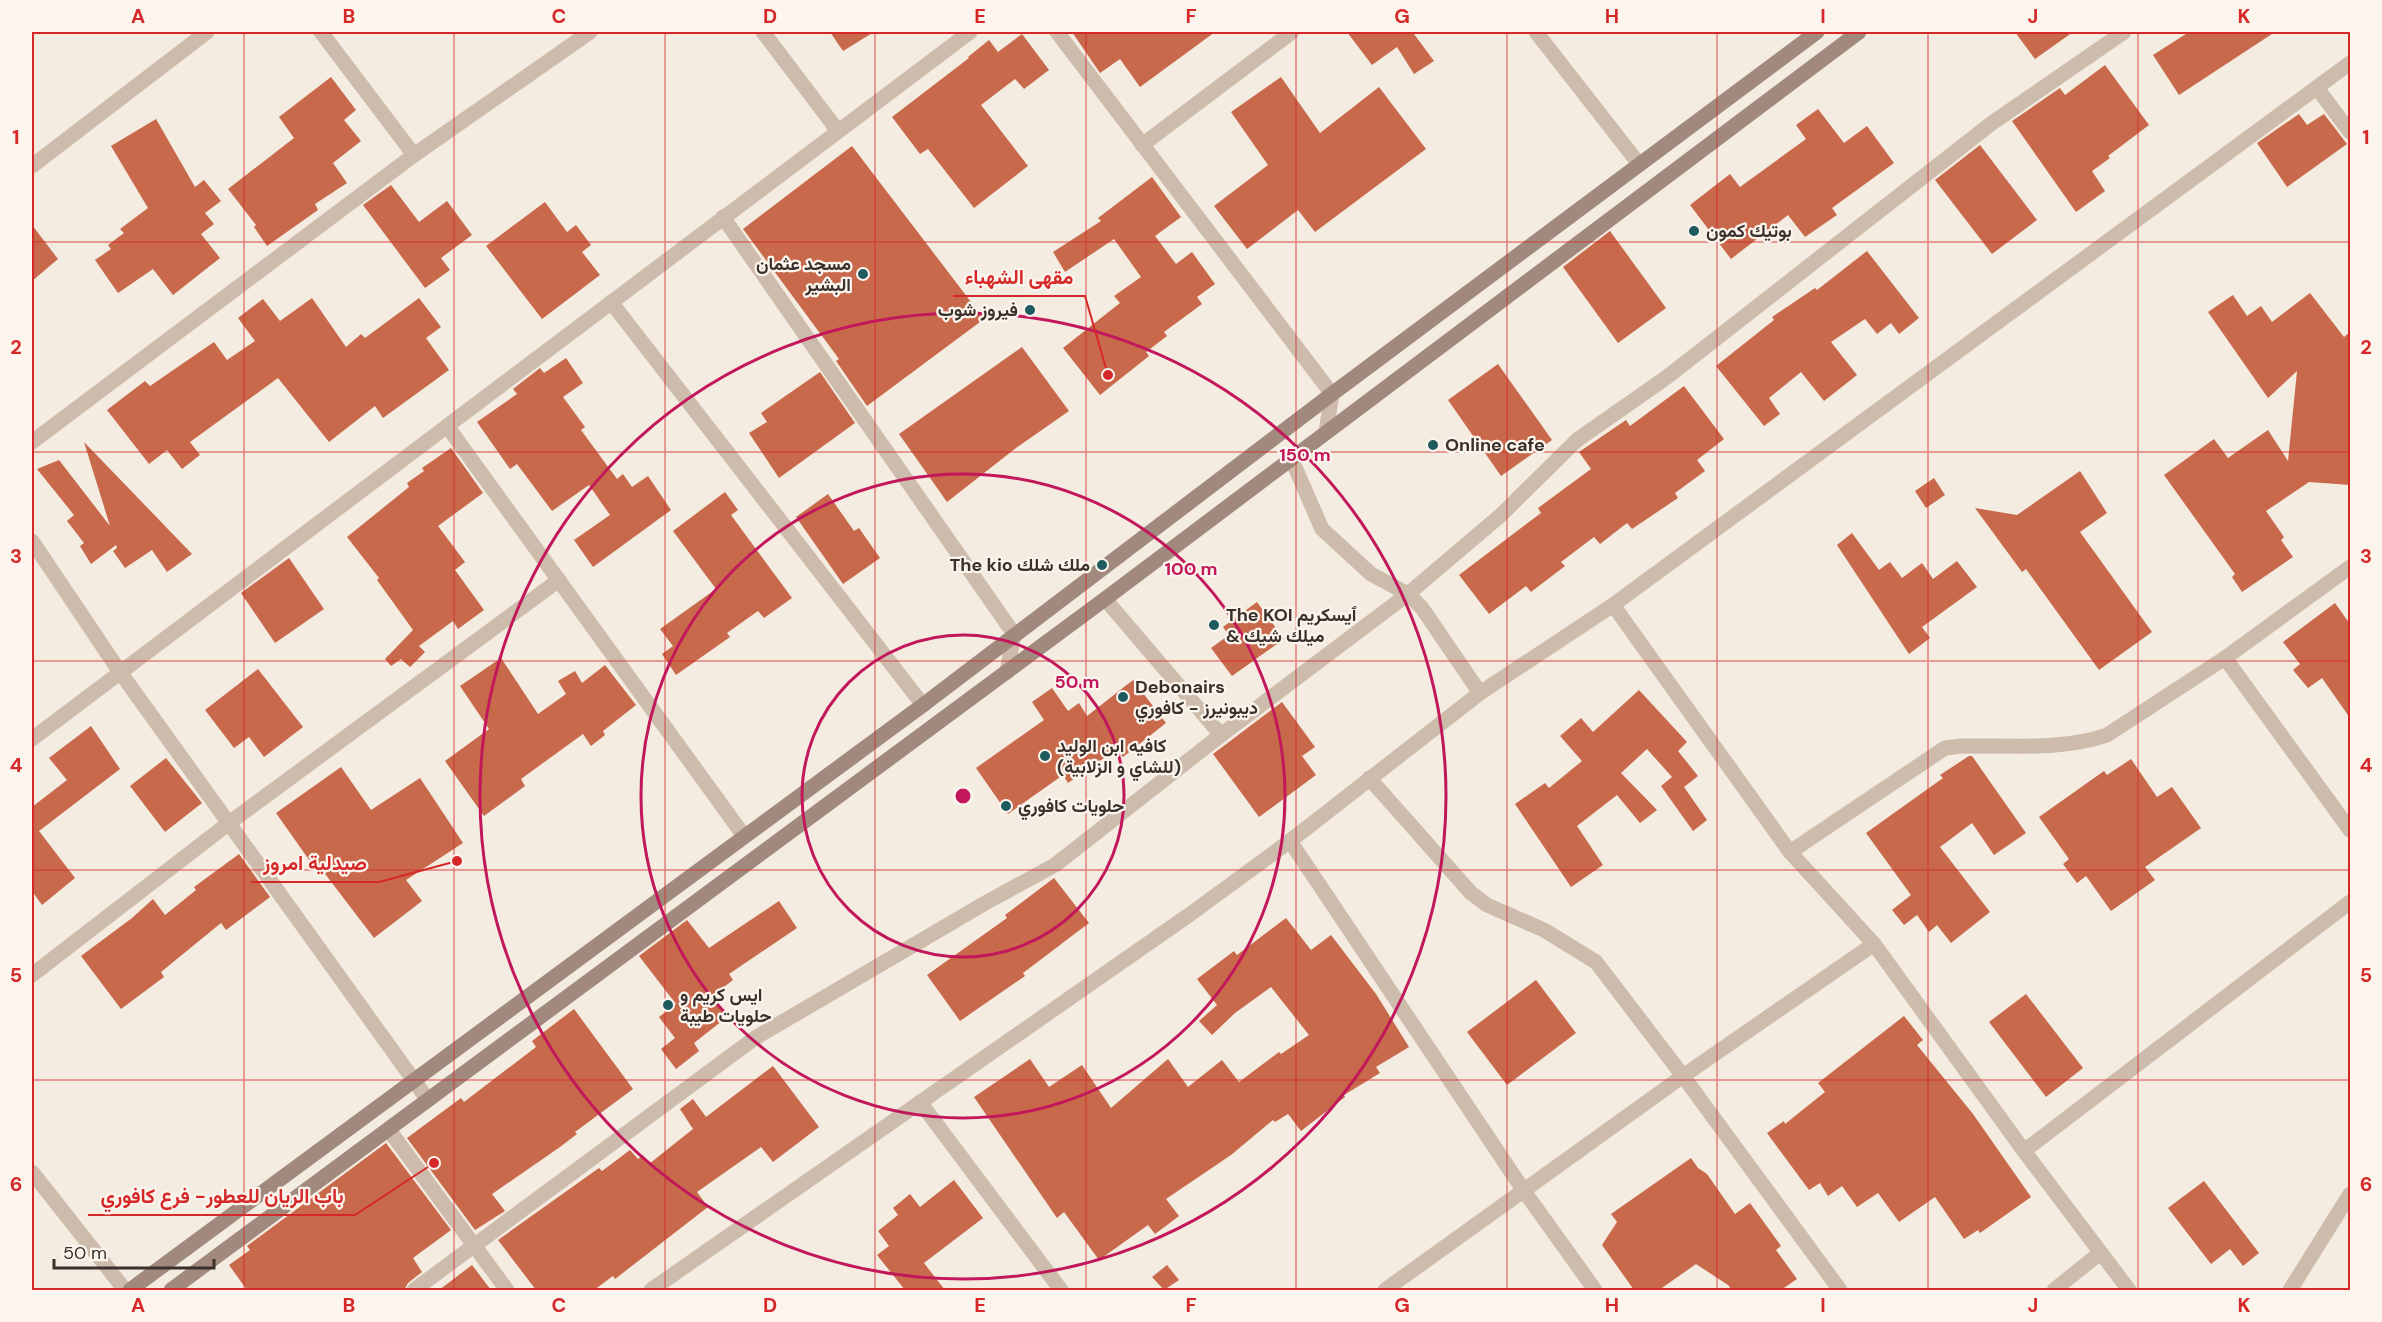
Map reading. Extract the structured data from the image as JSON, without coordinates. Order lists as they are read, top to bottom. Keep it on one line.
{"places":["بوتيك كمون","مسجد عثمان البشير","فيروز شوب","مقهى الشهباء","Online cafe","The kio ملك شلك","The KOI ٱيسكريم & ميلك شيك","Debonairs ديبونيرز - كافوري","كافيه ابن الوليد (للشاي و الزلابية)","حلويات كافوري","صيدلية امروز","ايس كريم و حلويات طيبة","باب الريان للعطور- فرع كافوري"],"scale_bar":"50 m","grid":{"columns":["A","B","C","D","E","F","G","H","I","J","K"],"rows":["1","2","3","4","5","6"]},"rings":["150 m","100 m","50 m"]}
